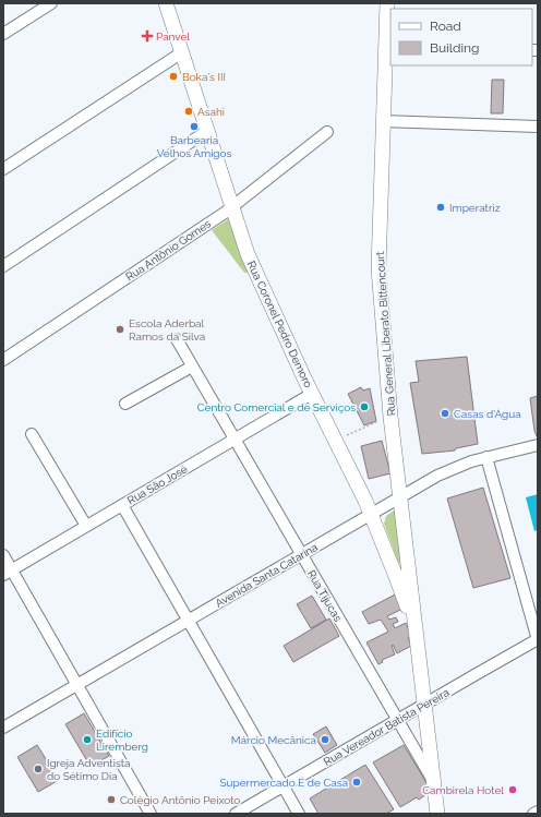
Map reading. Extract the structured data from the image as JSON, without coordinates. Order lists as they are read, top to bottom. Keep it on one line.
{"streets":{"main road":["Rua Coronel Pedro Demoro","Rua General Liberato Bittencourt"],"street":["Rua Antônio Gomes","Rua São José","Avenida Santa Catarina","Rua Tijucas","Rua Vereador Batista Pereira"]},"crossings":[["Rua Antônio Gomes","Rua Coronel Pedro Demoro"],["Rua Coronel Pedro Demoro","Rua General Liberato Bittencourt"],["Rua Coronel Pedro Demoro","Rua São José"],["Rua Coronel Pedro Demoro","Avenida Santa Catarina"],["Rua General Liberato Bittencourt","Avenida Santa Catarina"],["Rua São José","Rua Tijucas"],["Avenida Santa Catarina","Rua Tijucas"],["Rua Tijucas","Rua Vereador Batista Pereira"]],"places":{"health":["Panvel"],"other":["Boka's III","Asahi","Barbearia Velhos Amigos","Imperatriz","Escola Aderbal Ramos da Silva","Centro Comercial e de Serviços","Casas d'Água","Edifício Liremberg","Márcio Mecânica","Igreja Adventista do Sétimo Dia","Supermercado É de Casa","Cambirela Hotel","Colégio Antônio Peixoto"]},"legend":["Road","Building"]}
